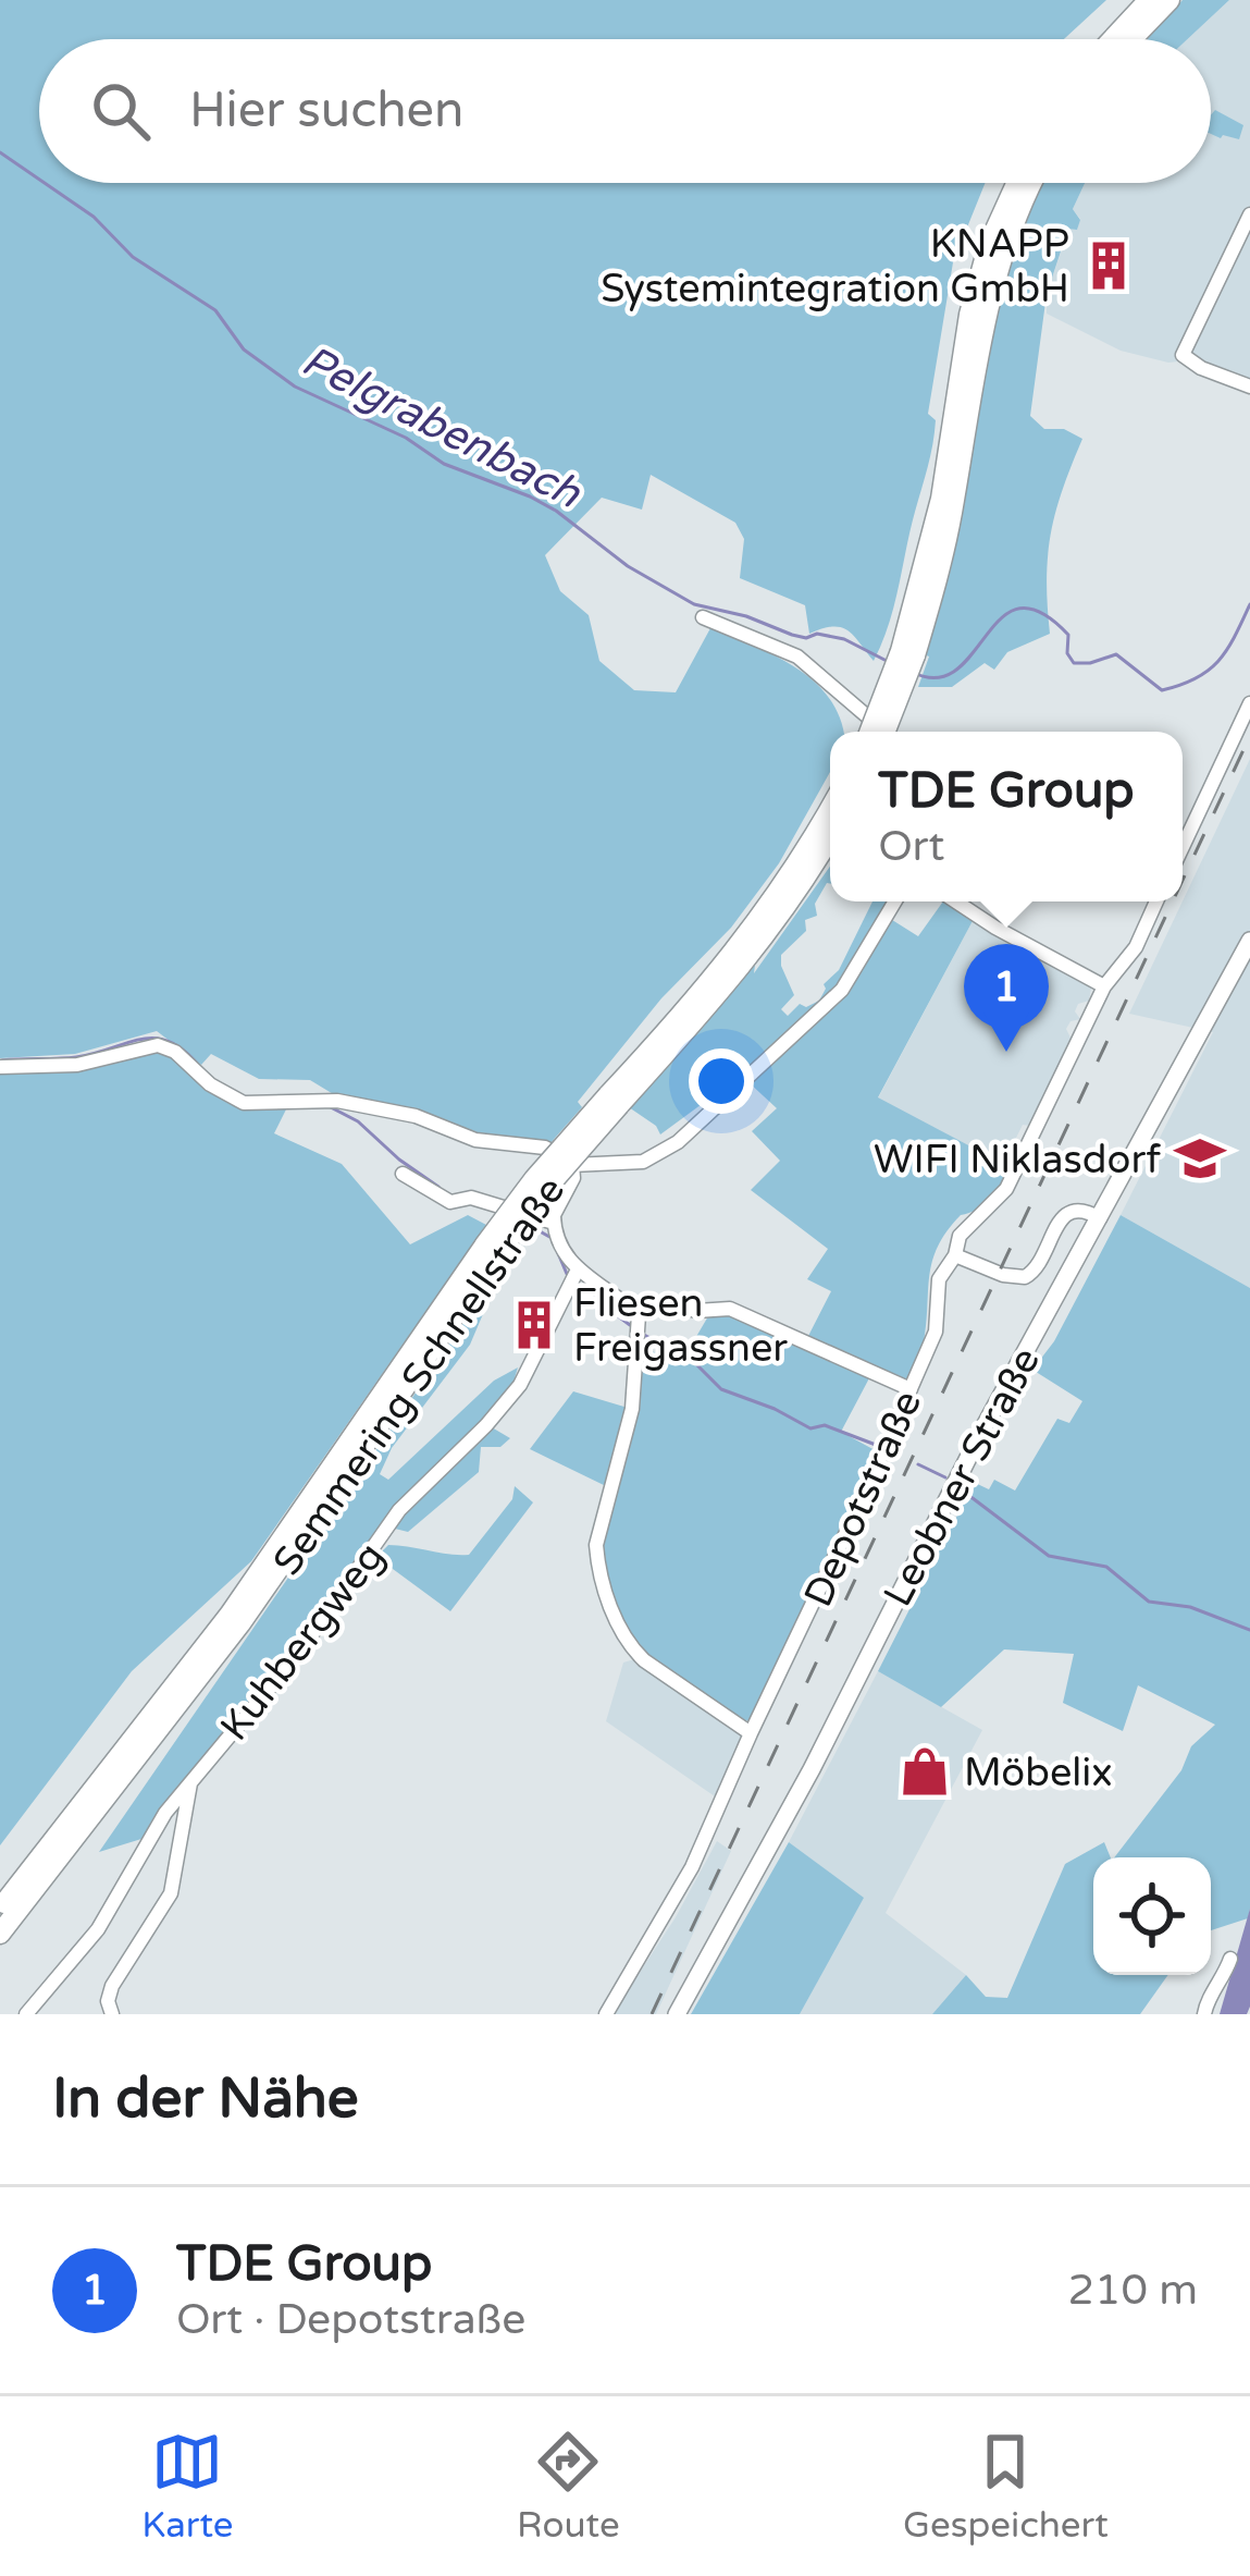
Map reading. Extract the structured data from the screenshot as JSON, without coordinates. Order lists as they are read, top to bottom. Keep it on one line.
{"streets":{"highway":["Semmering Schnellstraße"],"main road":["Leobner Straße"],"street":["Depotstraße","Kuhbergweg"]},"water":["Pelgrabenbach"],"places":{"building":["KNAPP Systemintegration GmbH","Fliesen Freigassner"],"school or university":["WIFI Niklasdorf"],"shop":["Möbelix"]},"page":{"search":"Hier suchen","popup":["TDE Group","Ort"],"pins":"1","heading":"In der Nähe","list":[{"mark":"1","name":"TDE Group","note":"Ort · Depotstraße","value":"210 m"}],"nav":["Karte","Route","Gespeichert"]}}
